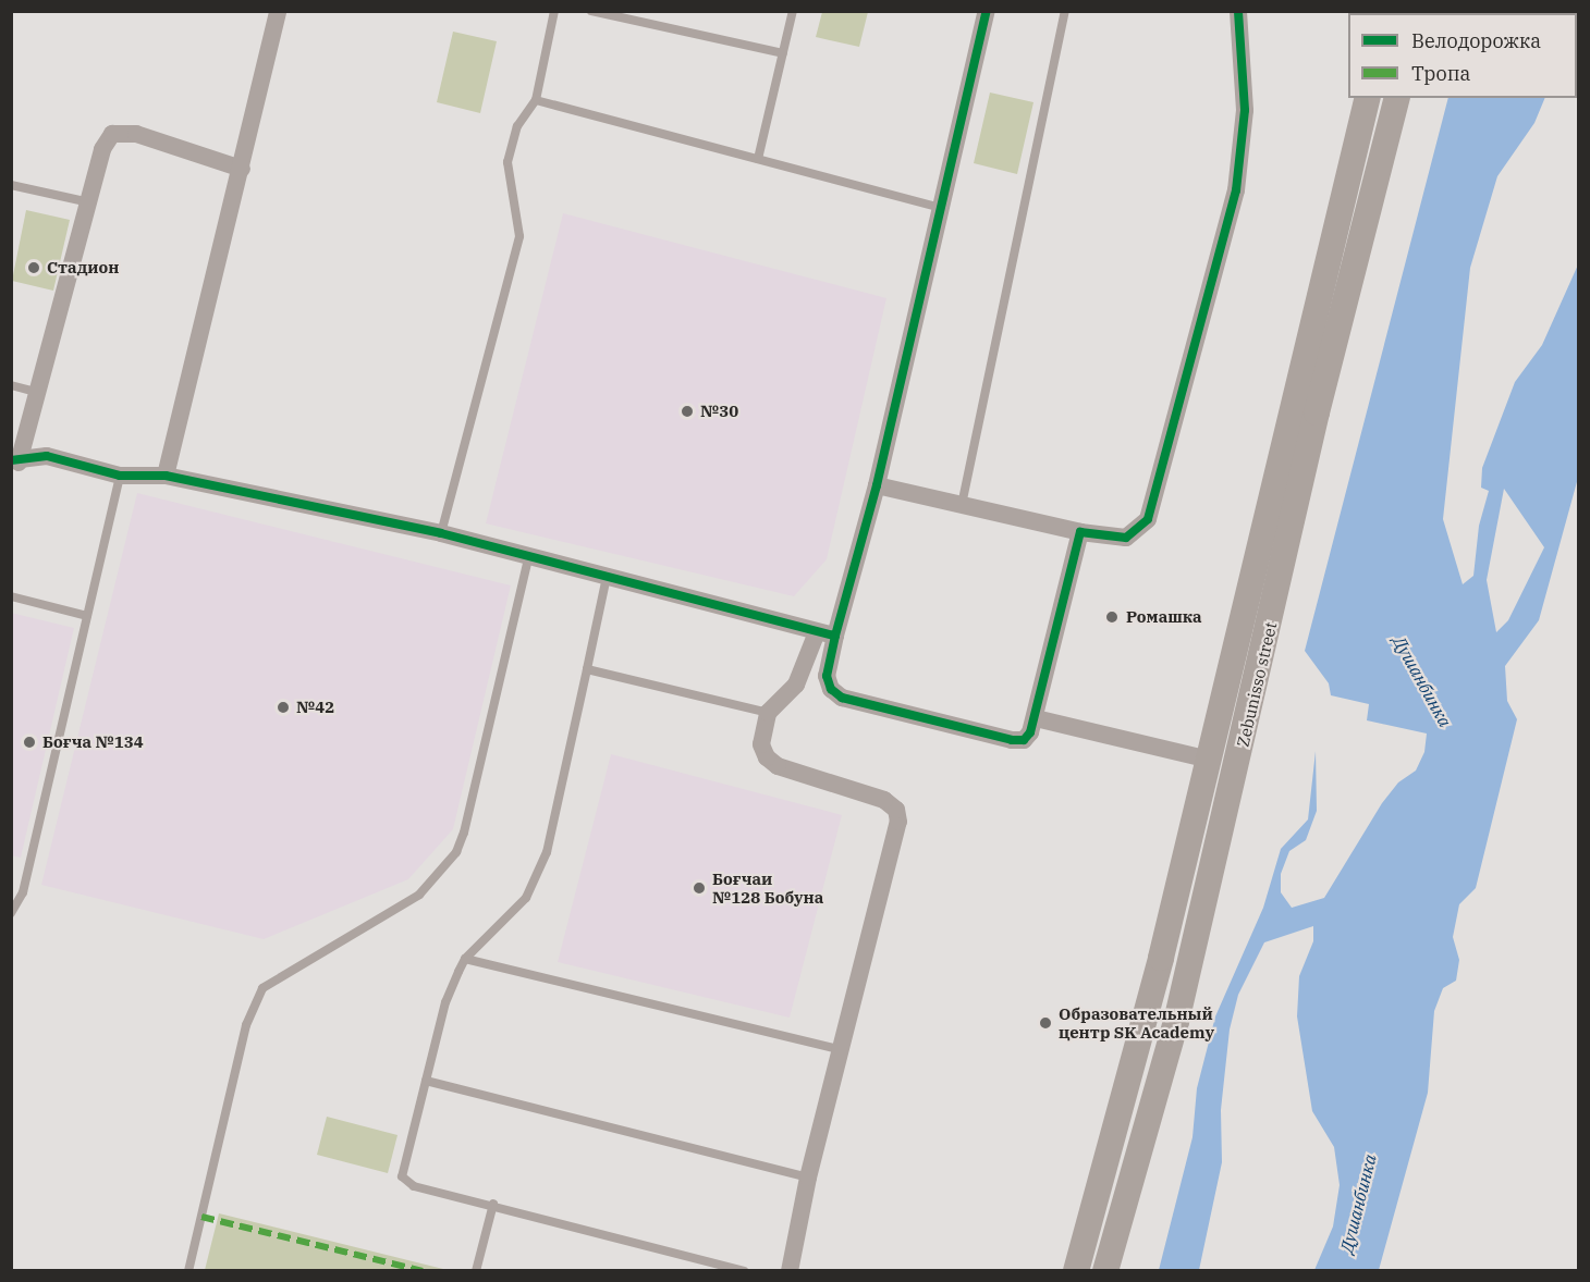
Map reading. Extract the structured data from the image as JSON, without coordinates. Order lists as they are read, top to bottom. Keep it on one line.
{"streets":{"main road":["Zebunisso street"]},"water":["Душанбинка"],"places":["Стадион","№30","Ромашка","№42","Боғча №134","Боғчаи №128 Бобуна","Образовательный центр SK Academy"],"legend":["Велодорожка","Тропа"]}
